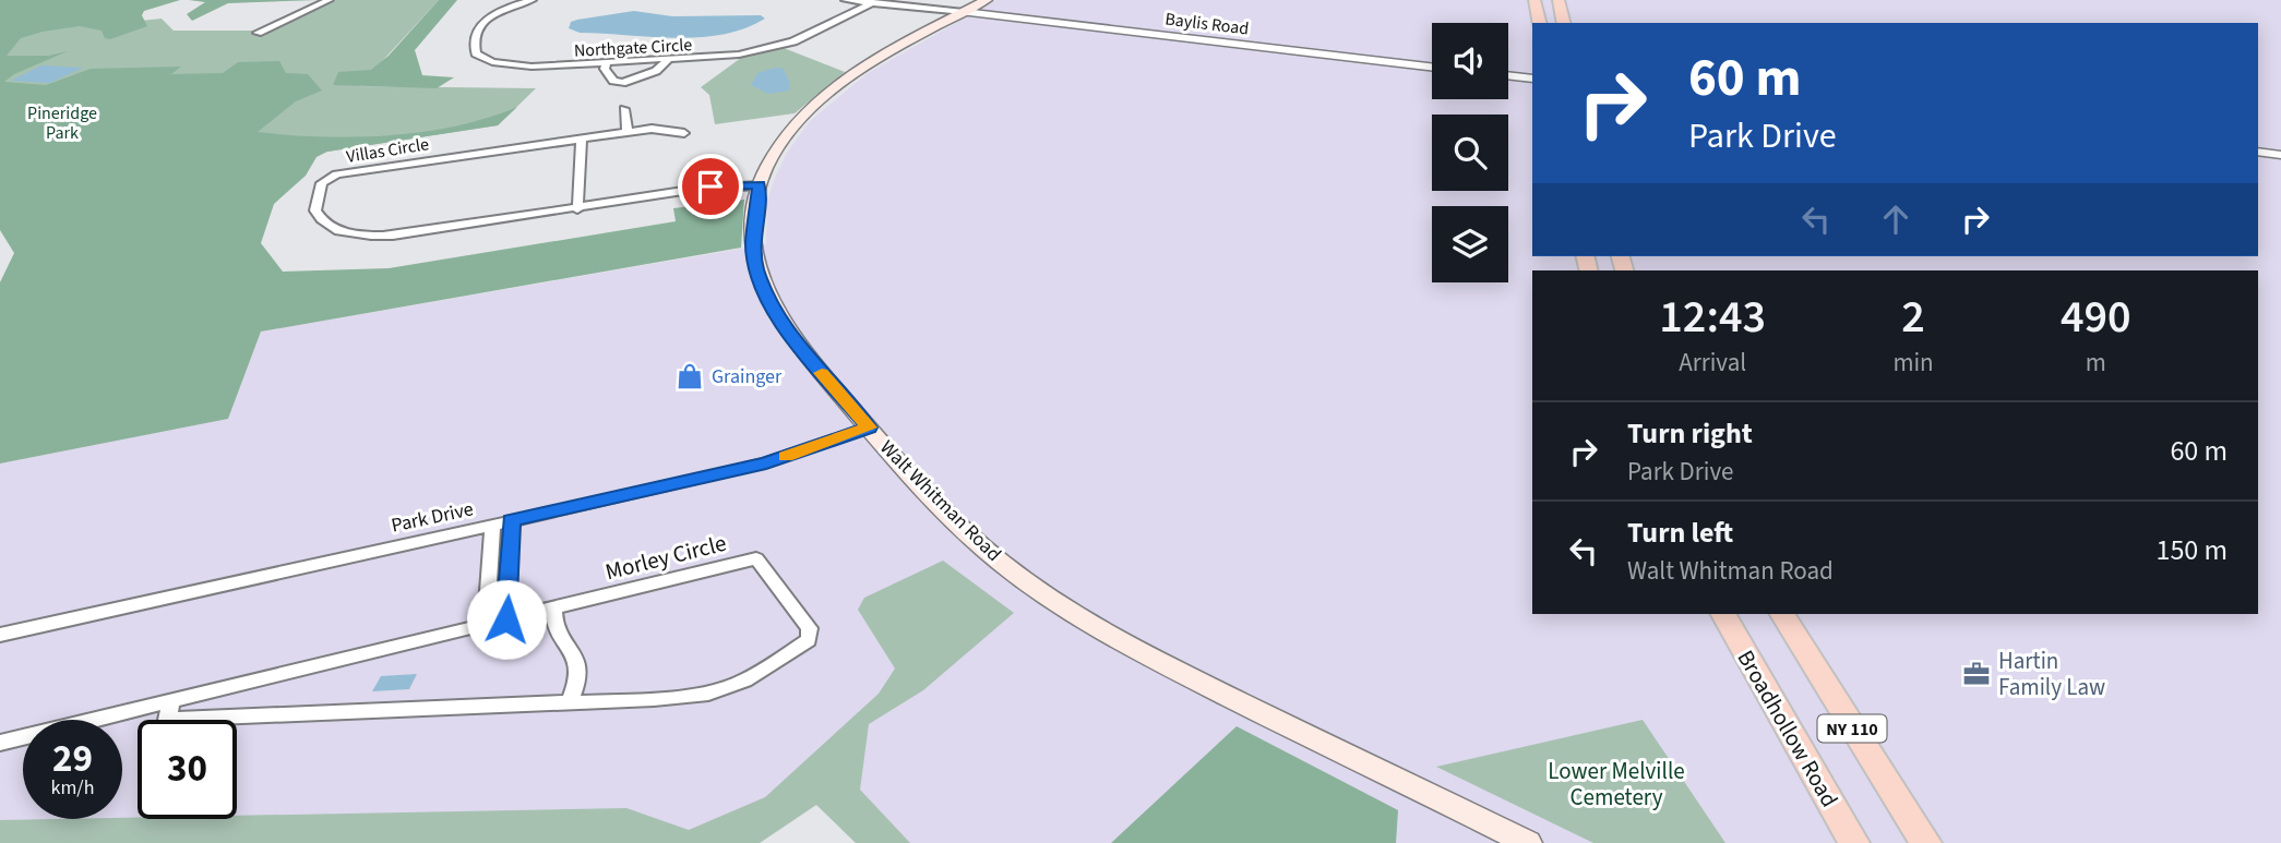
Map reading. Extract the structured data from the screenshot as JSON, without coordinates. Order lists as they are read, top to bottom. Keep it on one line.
{"streets":{"main road":["Walt Whitman Road","Broadhollow Road","NY 110"],"street":["Baylis Road","Northgate Circle","Villas Circle","Park Drive","Morley Circle"]},"crossings":[["Baylis Road","Walt Whitman Road"],["Villas Circle","Walt Whitman Road"],["Walt Whitman Road","Park Drive"]],"parks":["Pineridge Park","Lower Melville Cemetery"],"places":{"shop":["Grainger"],"office":["Hartin Family Law"]},"page":{"turn":["60 m","Park Drive"],"eta":["12:43","Arrival","2","min","490","m"],"list":[{"name":"Turn right","note":"Park Drive","value":"60 m"},{"name":"Turn left","note":"Walt Whitman Road","value":"150 m"}],"speed":"29 km/h","limit":"30"}}
